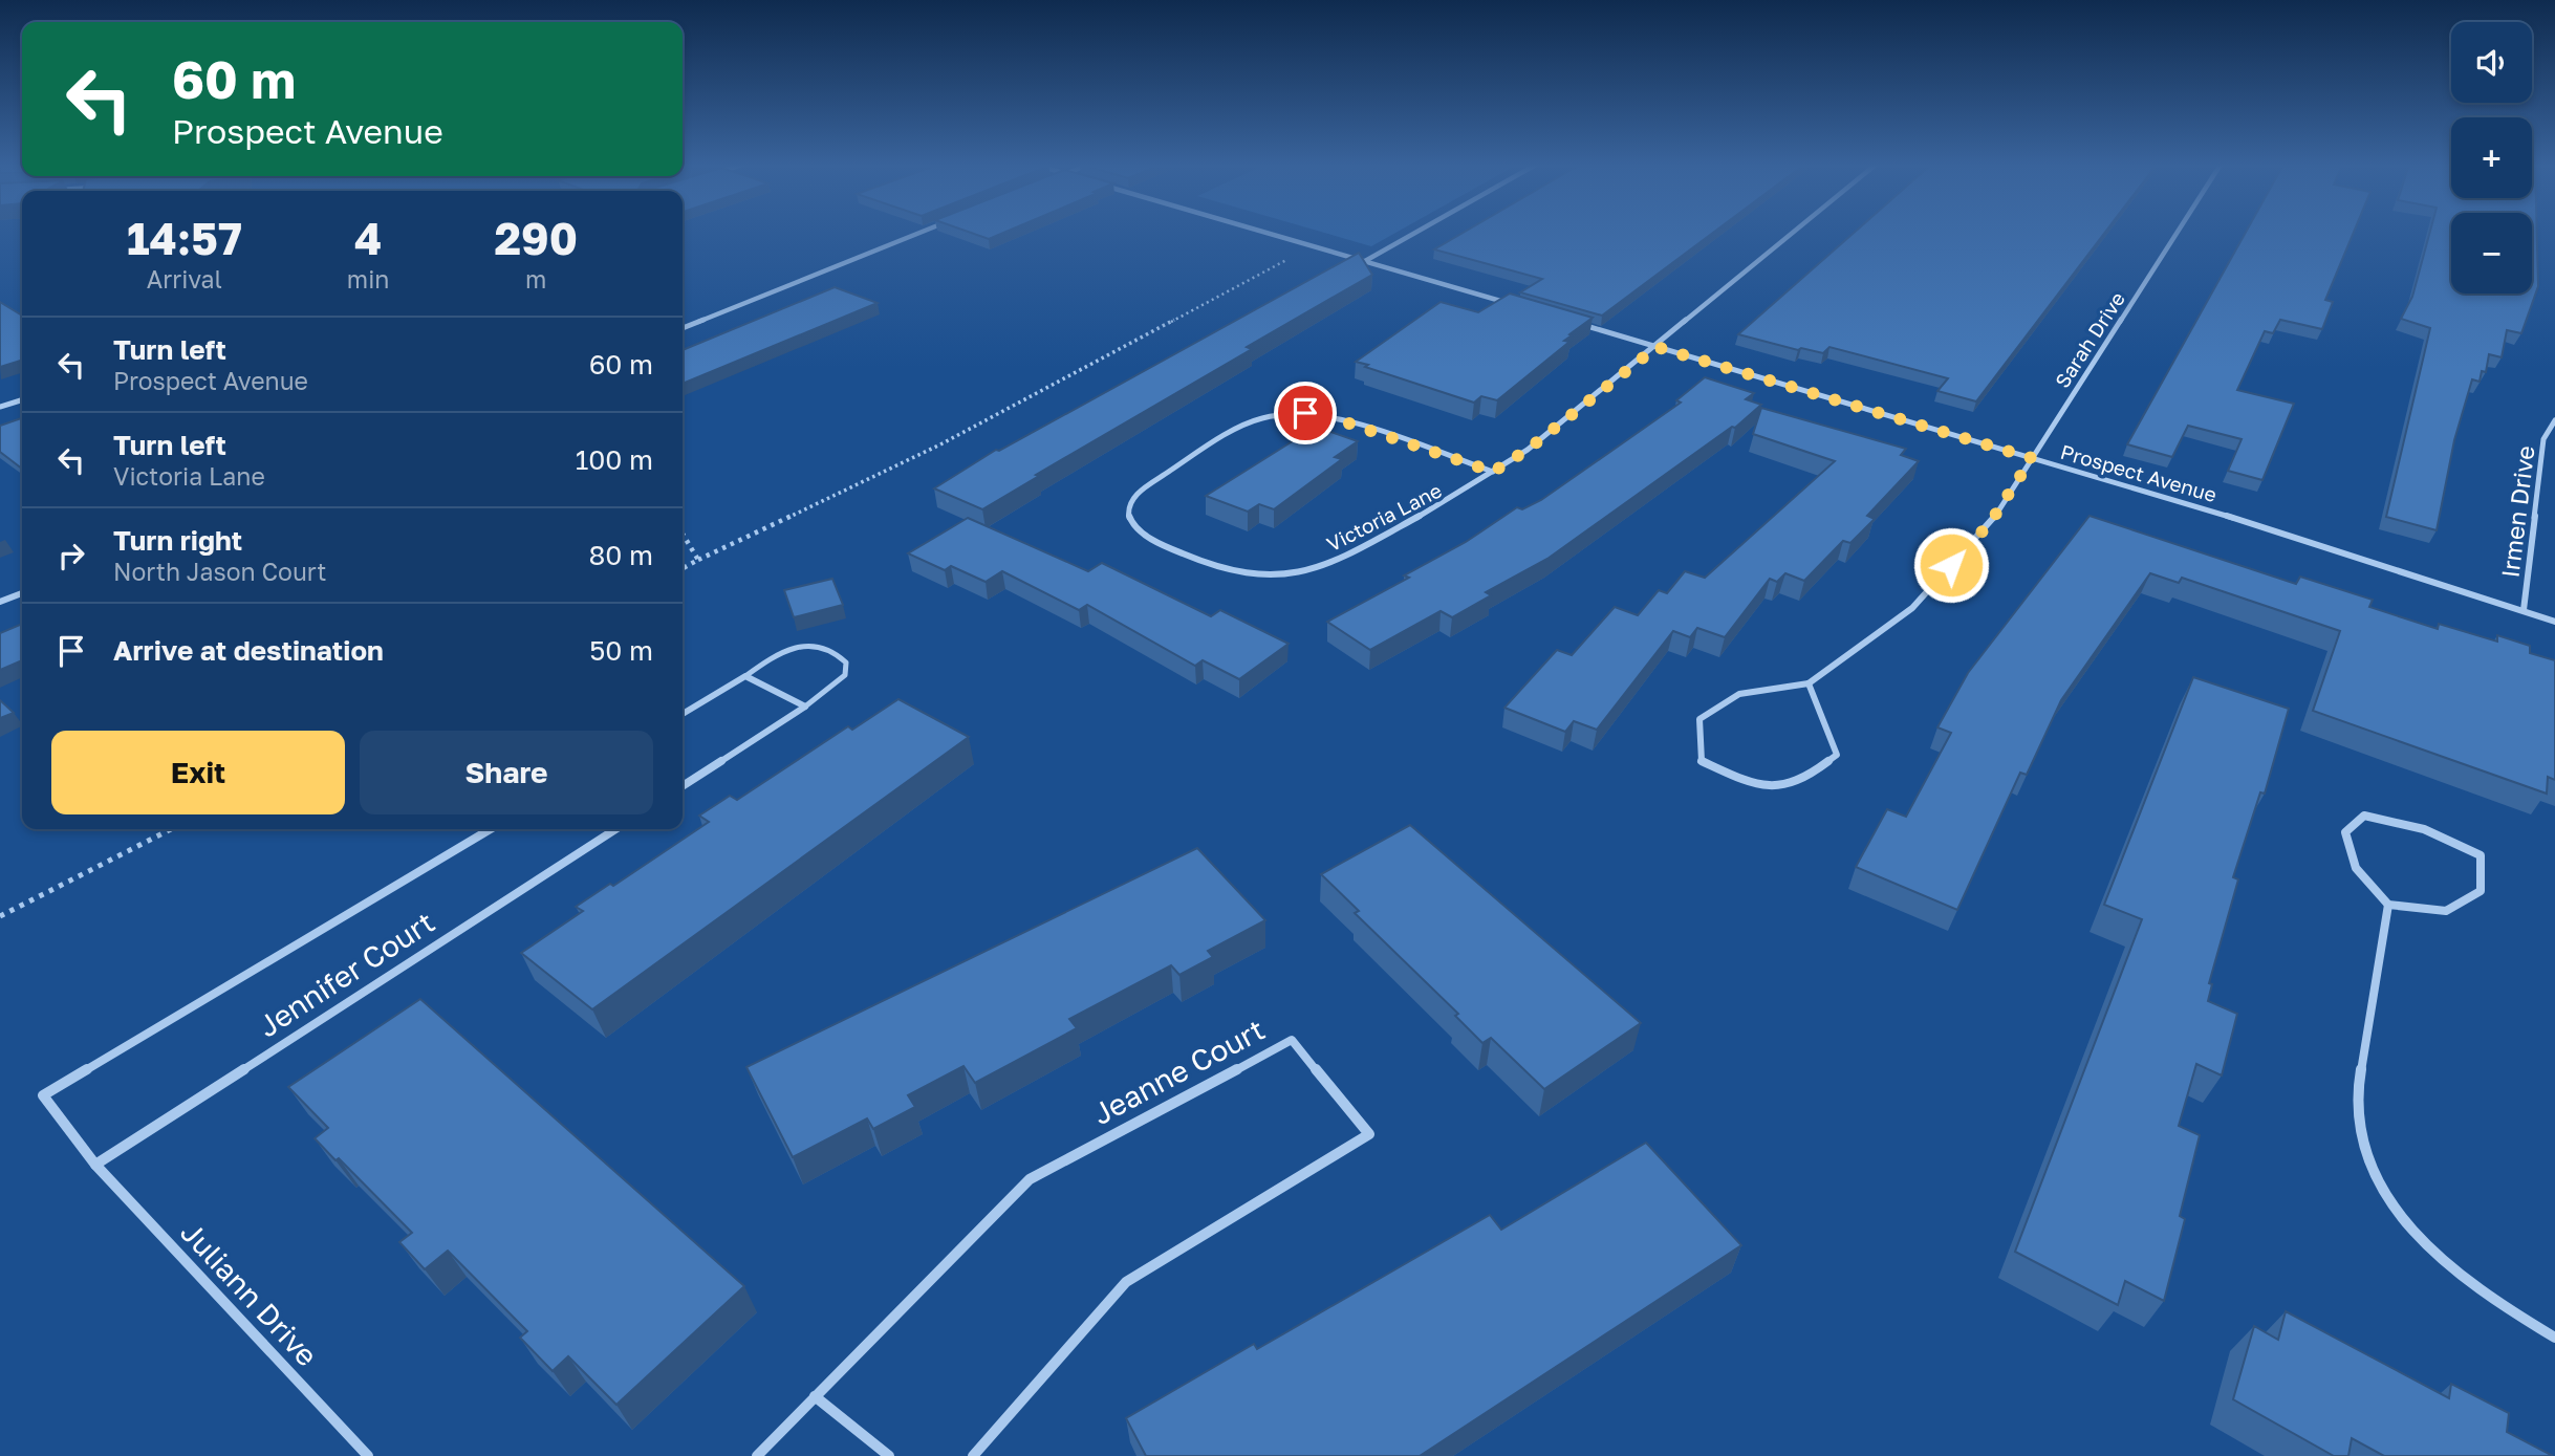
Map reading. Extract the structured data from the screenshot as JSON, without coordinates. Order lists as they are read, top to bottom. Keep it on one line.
{"streets":{"street":["Sarah Drive","Prospect Avenue","Irmen Drive","Victoria Lane","Jennifer Court","Jeanne Court","Juliann Drive"]},"crossings":[["Sarah Drive","Prospect Avenue"],["Prospect Avenue","Irmen Drive"],["Prospect Avenue","Victoria Lane"],["Jennifer Court","Juliann Drive"]],"page":{"map_buttons":["+","−"],"turn":["60 m","Prospect Avenue"],"eta":["14:57","Arrival","4","min","290","m"],"list":[{"name":"Turn left","note":"Prospect Avenue","value":"60 m"},{"name":"Turn left","note":"Victoria Lane","value":"100 m"},{"name":"Turn right","note":"North Jason Court","value":"80 m"},{"name":"Arrive at destination","value":"50 m"}],"buttons":["Exit","Share"]}}
